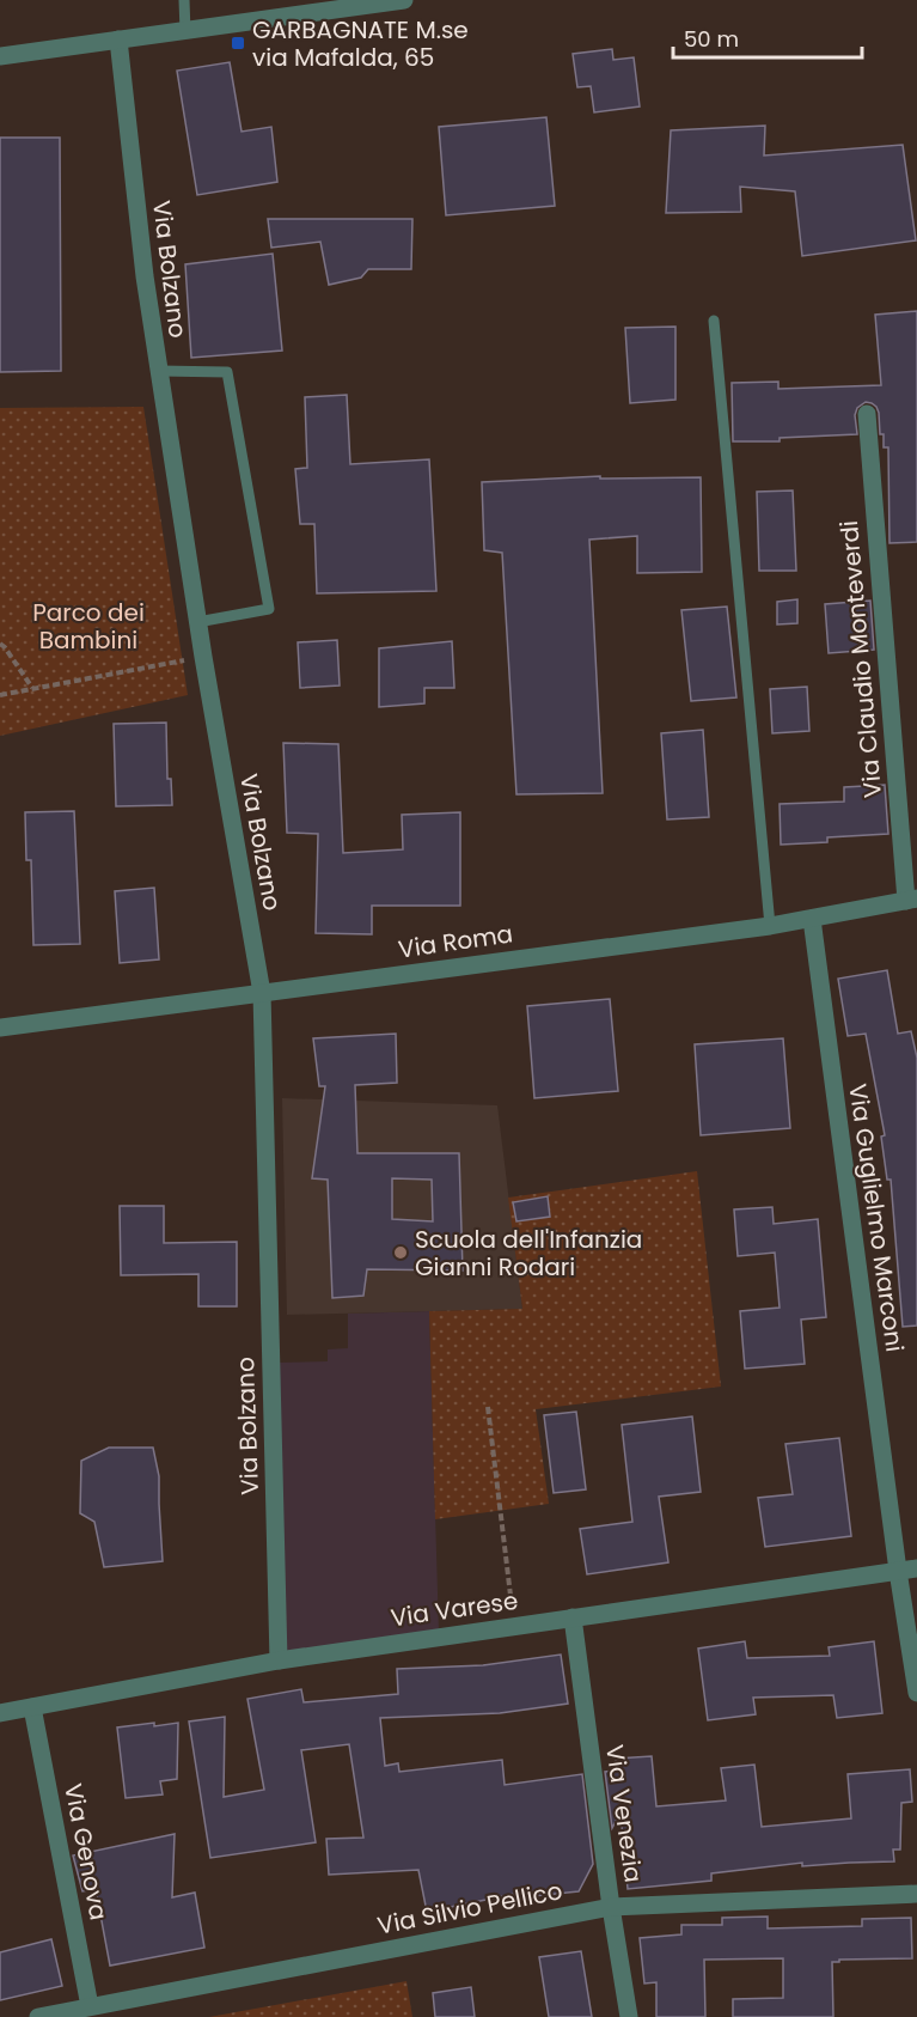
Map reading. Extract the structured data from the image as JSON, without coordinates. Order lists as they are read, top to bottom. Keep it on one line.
{"streets":{"street":["Via Bolzano","Via Claudio Monteverdi","Via Roma","Via Guglielmo Marconi","Via Varese","Via Venezia","Via Genova","Via Silvio Pellico"]},"crossings":[["Via Bolzano","Via Roma"],["Via Bolzano","Via Varese"],["Via Claudio Monteverdi","Via Roma"],["Via Roma","Via Guglielmo Marconi"],["Via Guglielmo Marconi","Via Varese"],["Via Varese","Via Venezia"],["Via Varese","Via Genova"],["Via Venezia","Via Silvio Pellico"],["Via Genova","Via Silvio Pellico"]],"parks":["Parco dei Bambini"],"places":{"transit":["GARBAGNATE M.se via Mafalda, 65"],"other":["Scuola dell'Infanzia Gianni Rodari"]},"scale_bar":"50 m"}
